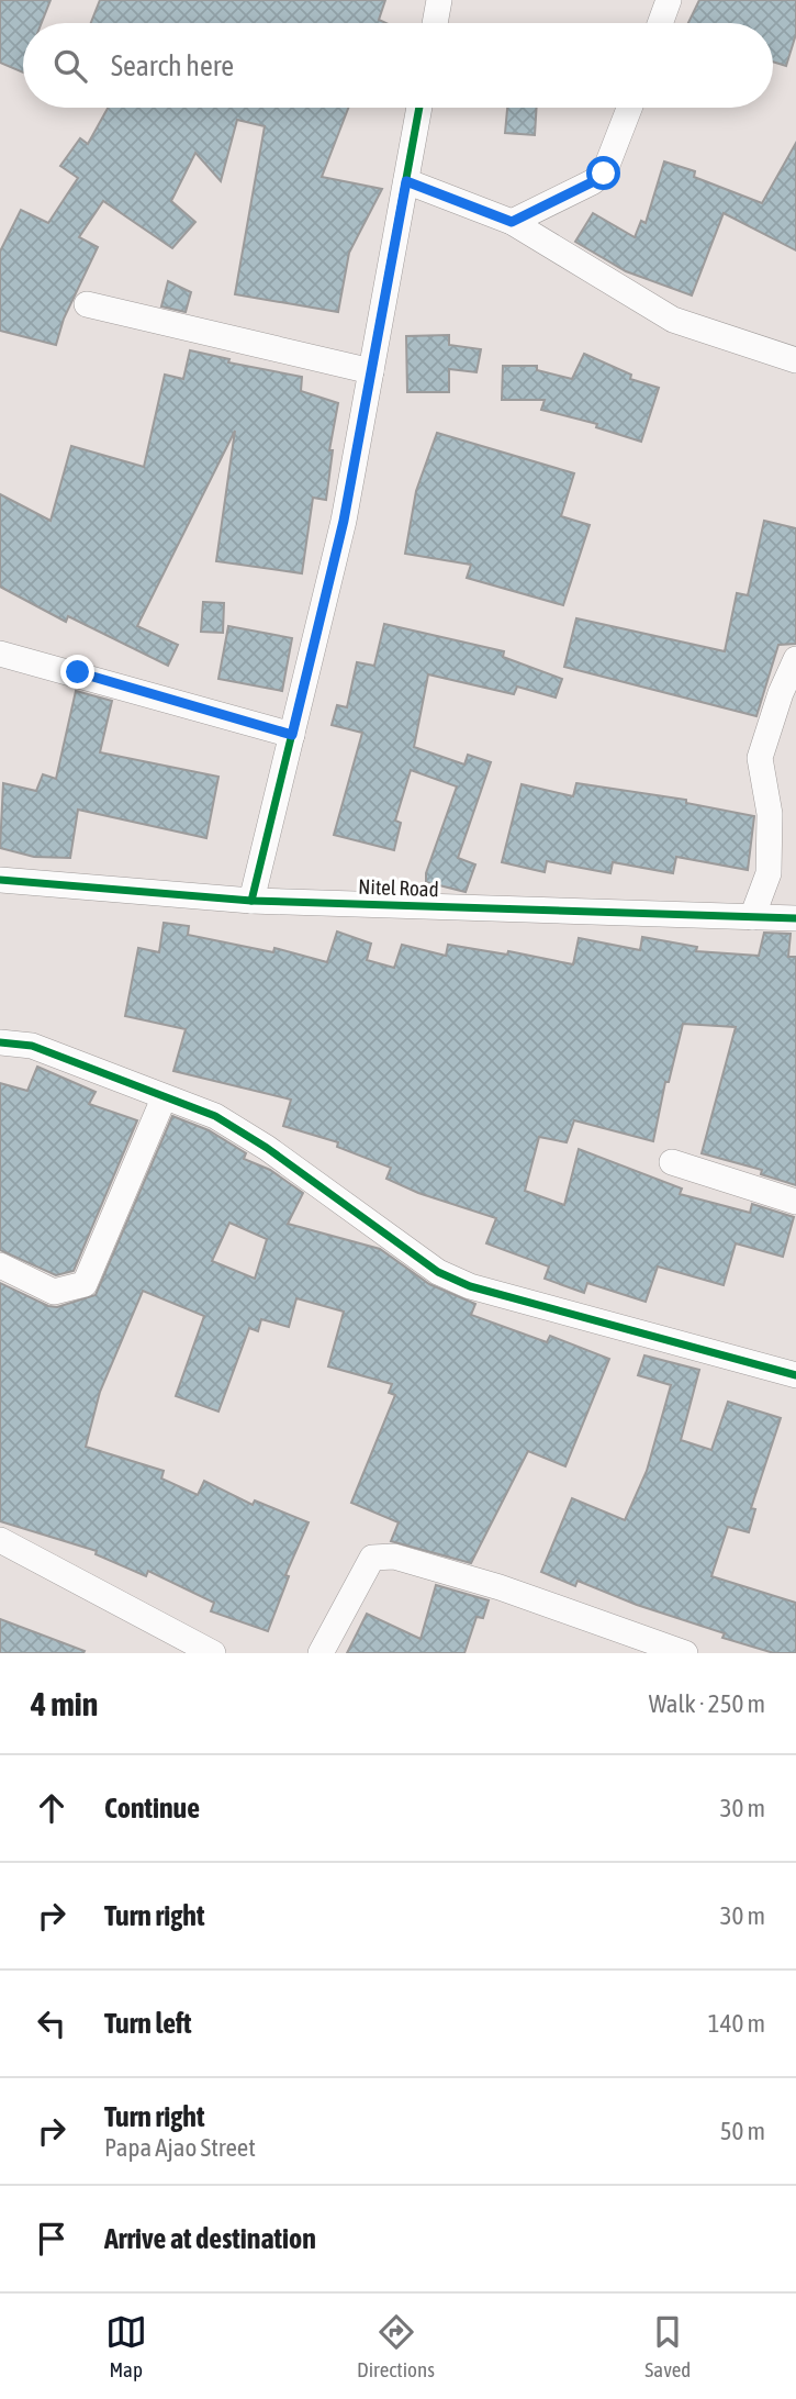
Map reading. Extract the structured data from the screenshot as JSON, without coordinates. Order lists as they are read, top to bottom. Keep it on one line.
{"streets":{"street":["Nitel Road"]},"page":{"search":"Search here","heading":["4 min","Walk · 250 m"],"list":[["Continue","30 m"],["Turn right","30 m"],["Turn left","140 m"],["Turn right","Papa Ajao Street","50 m"],"Arrive at destination"],"nav":["Map","Directions","Saved"]}}
